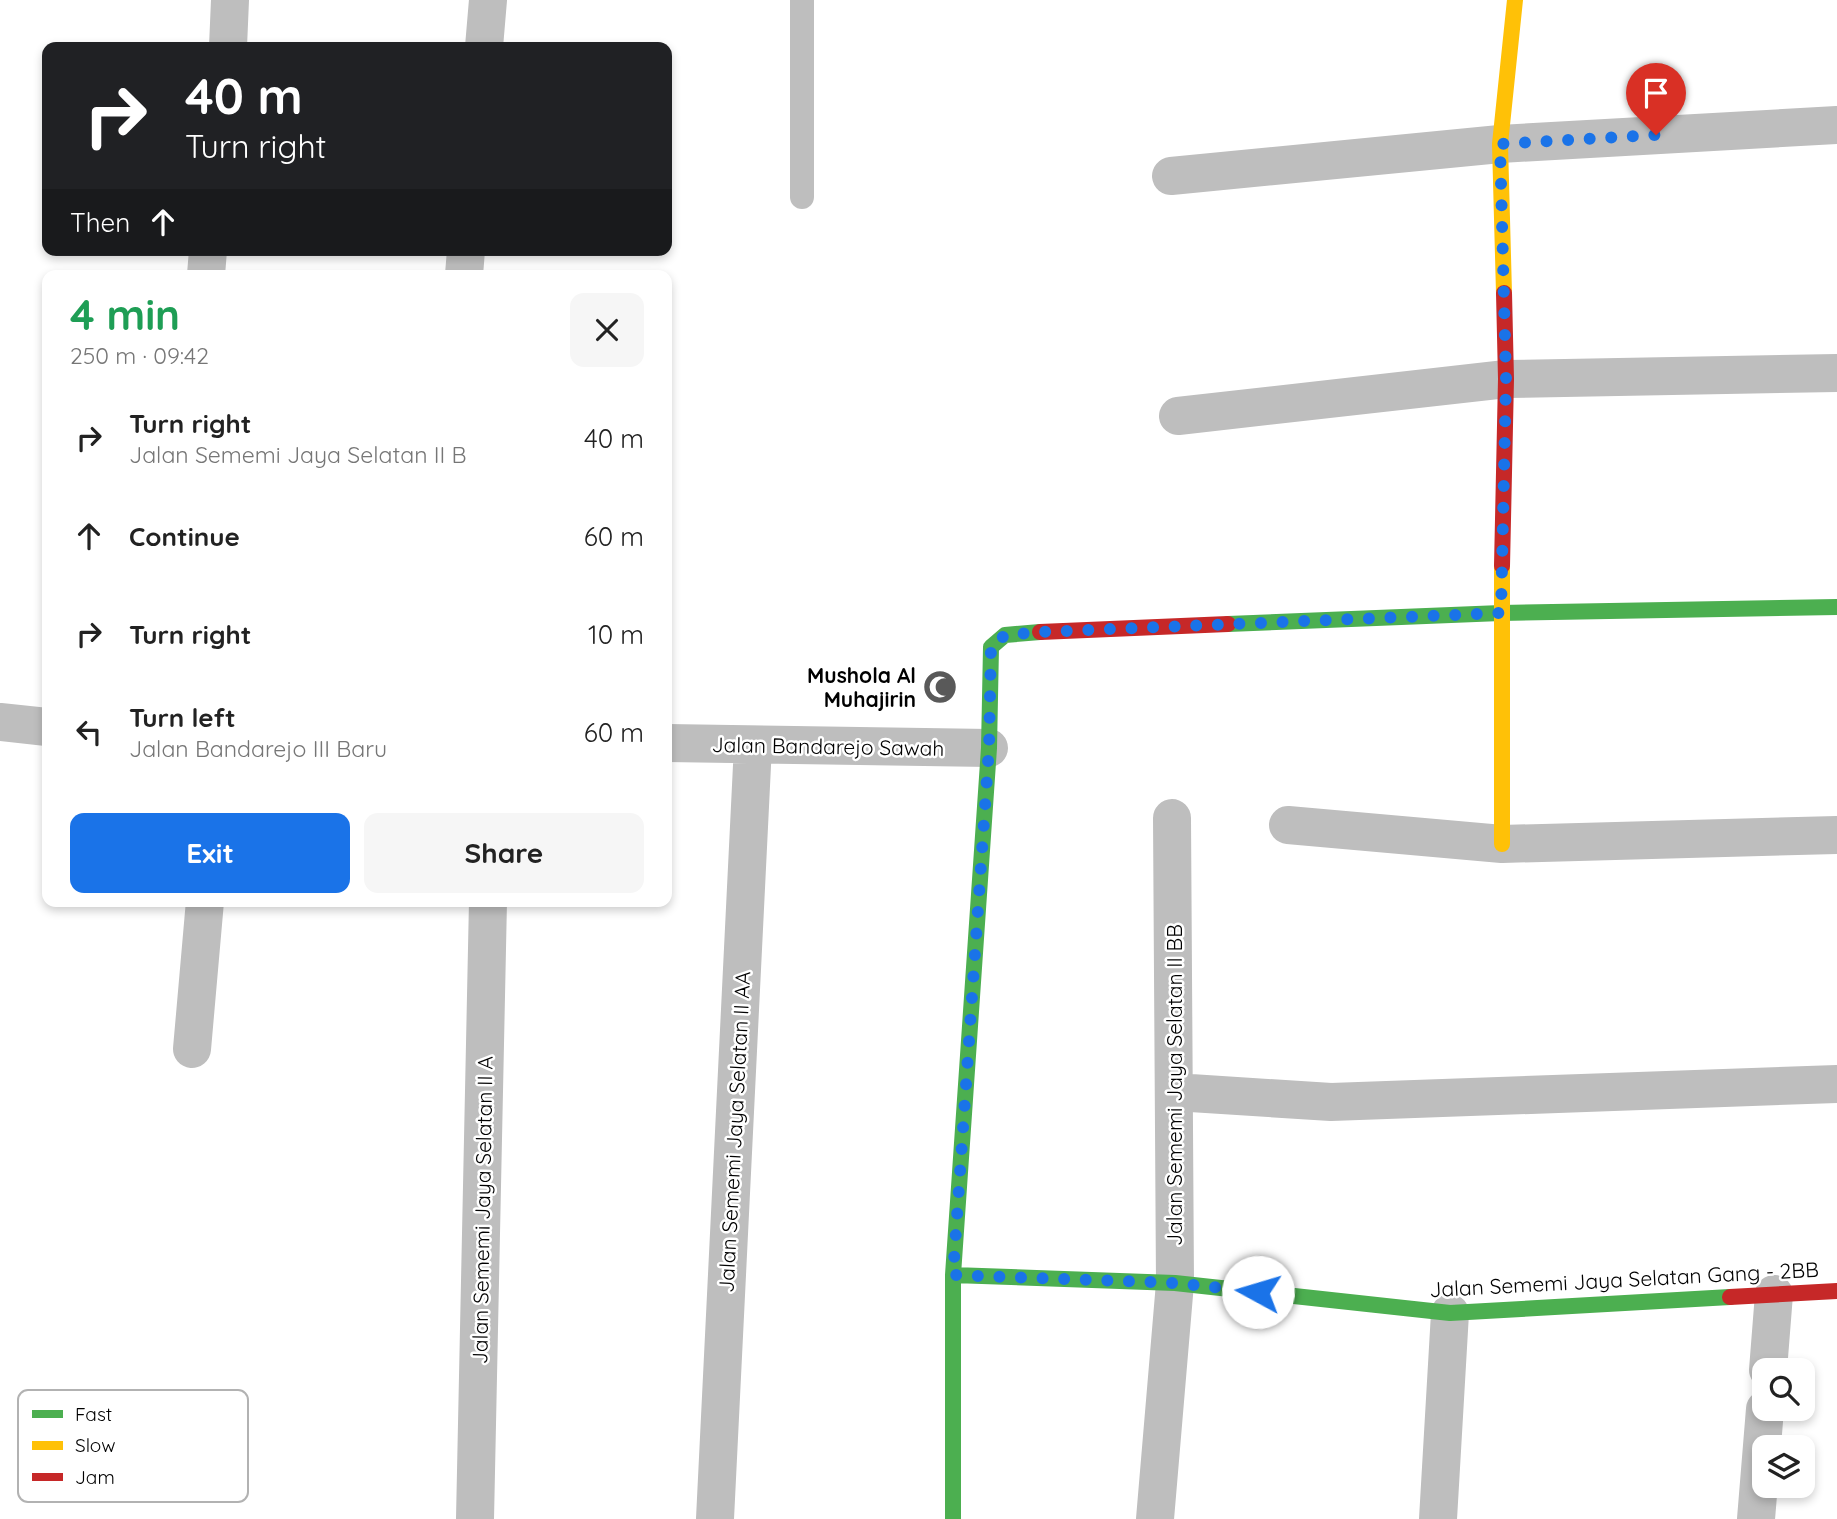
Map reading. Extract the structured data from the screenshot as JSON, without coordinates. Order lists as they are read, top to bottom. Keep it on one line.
{"streets":{"street":["Jalan Bandarejo Sawah","Jalan Sememi Jaya Selatan II BB","Jalan Sememi Jaya Selatan II AA","Jalan Sememi Jaya Selatan II A","Jalan Sememi Jaya Selatan Gang - 2BB"]},"crossings":[["Jalan Bandarejo Sawah","Jalan Sememi Jaya Selatan II AA"],["Jalan Sememi Jaya Selatan II BB","Jalan Sememi Jaya Selatan Gang - 2BB"]],"places":{"mosque":["Mushola Al Muhajirin"]},"legend":["Fast","Slow","Jam"],"page":{"turn":["40 m","Turn right"],"then":"Then","heading":["4 min","250 m · 09:42"],"list":[{"name":"Turn right","note":"Jalan Sememi Jaya Selatan II B","value":"40 m"},{"name":"Continue","value":"60 m"},{"name":"Turn right","value":"10 m"},{"name":"Turn left","note":"Jalan Bandarejo III Baru","value":"60 m"}],"buttons":["Exit","Share"]}}
